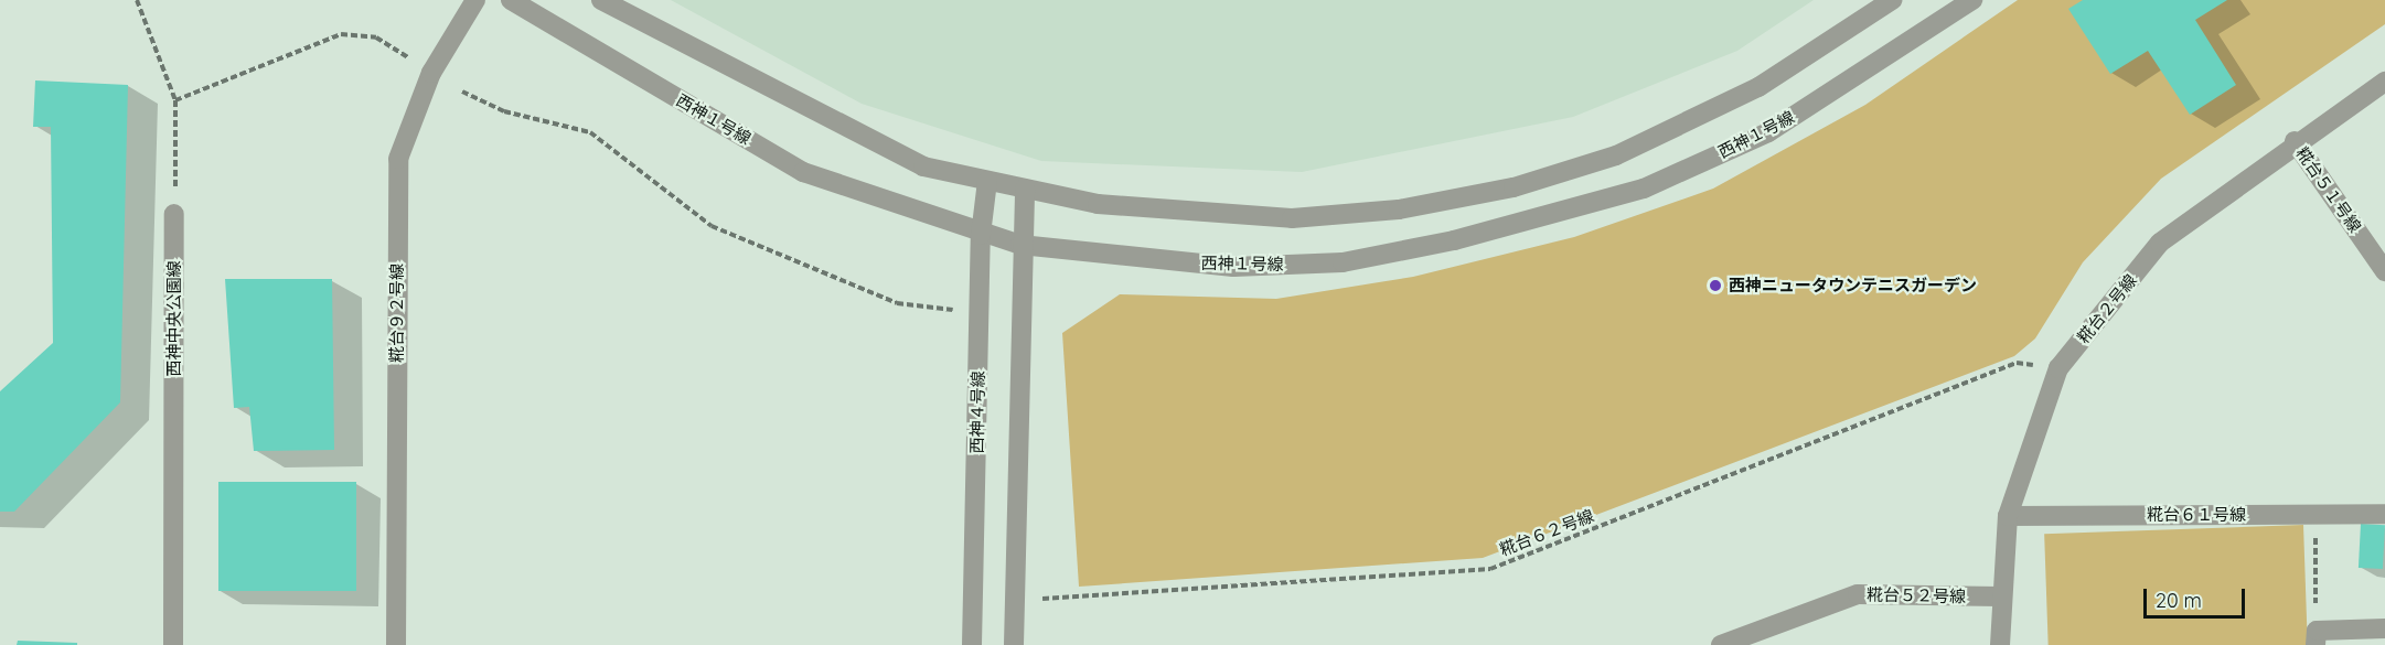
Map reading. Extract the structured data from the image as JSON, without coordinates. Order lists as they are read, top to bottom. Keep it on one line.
{"streets":{"street":["西神１号線","糀台５１号線","糀台２号線","糀台９２号線","西神中央公園線","西神４号線","糀台６１号線","糀台５２号線"],"path":["糀台６２号線"]},"crossings":[["西神１号線","西神４号線"],["糀台５１号線","糀台２号線"],["糀台２号線","糀台６１号線"],["糀台２号線","糀台６２号線"],["糀台２号線","糀台５２号線"]],"places":["西神ニュータウンテニスガーデン"],"scale_bar":"20 m"}
